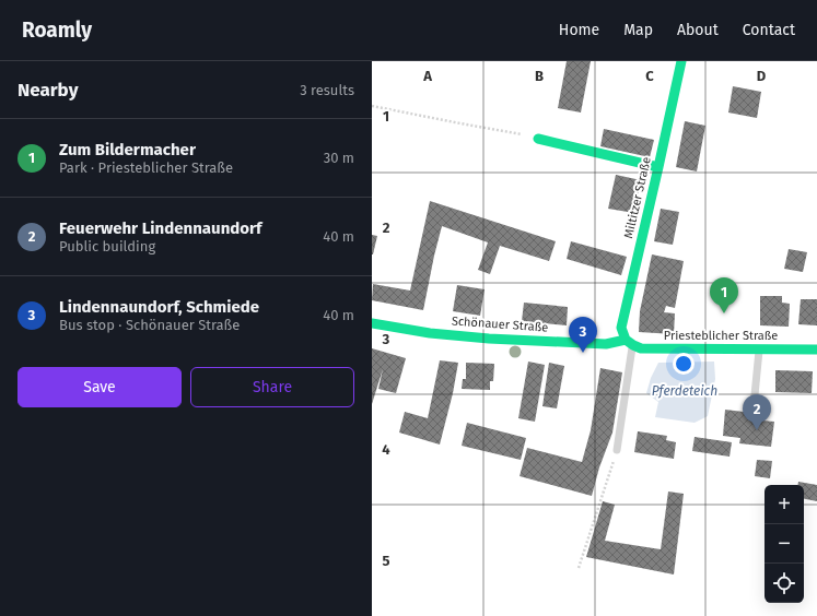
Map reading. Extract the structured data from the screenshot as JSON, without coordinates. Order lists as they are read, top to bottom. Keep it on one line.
{"streets":{"street":["Miltitzer Straße","Schönauer Straße","Priesteblicher Straße"]},"crossings":[["Miltitzer Straße","Schönauer Straße"],["Miltitzer Straße","Priesteblicher Straße"],["Schönauer Straße","Priesteblicher Straße"]],"water":["Pferdeteich"],"page":{"header":"Roamly","nav":["Home","Map","About","Contact"],"heading":["Nearby","3 results"],"list":[{"mark":"1","name":"Zum Bildermacher","note":"Park · Priesteblicher Straße","value":"30 m"},{"mark":"2","name":"Feuerwehr Lindennaundorf","note":"Public building","value":"40 m"},{"mark":"3","name":"Lindennaundorf, Schmiede","note":"Bus stop · Schönauer Straße","value":"40 m"}],"pins":["1","3","2"],"buttons":["Save","Share"],"map_buttons":["+","−"]},"grid":{"columns":["A","B","C","D"],"rows":["1","2","3","4","5"]}}
